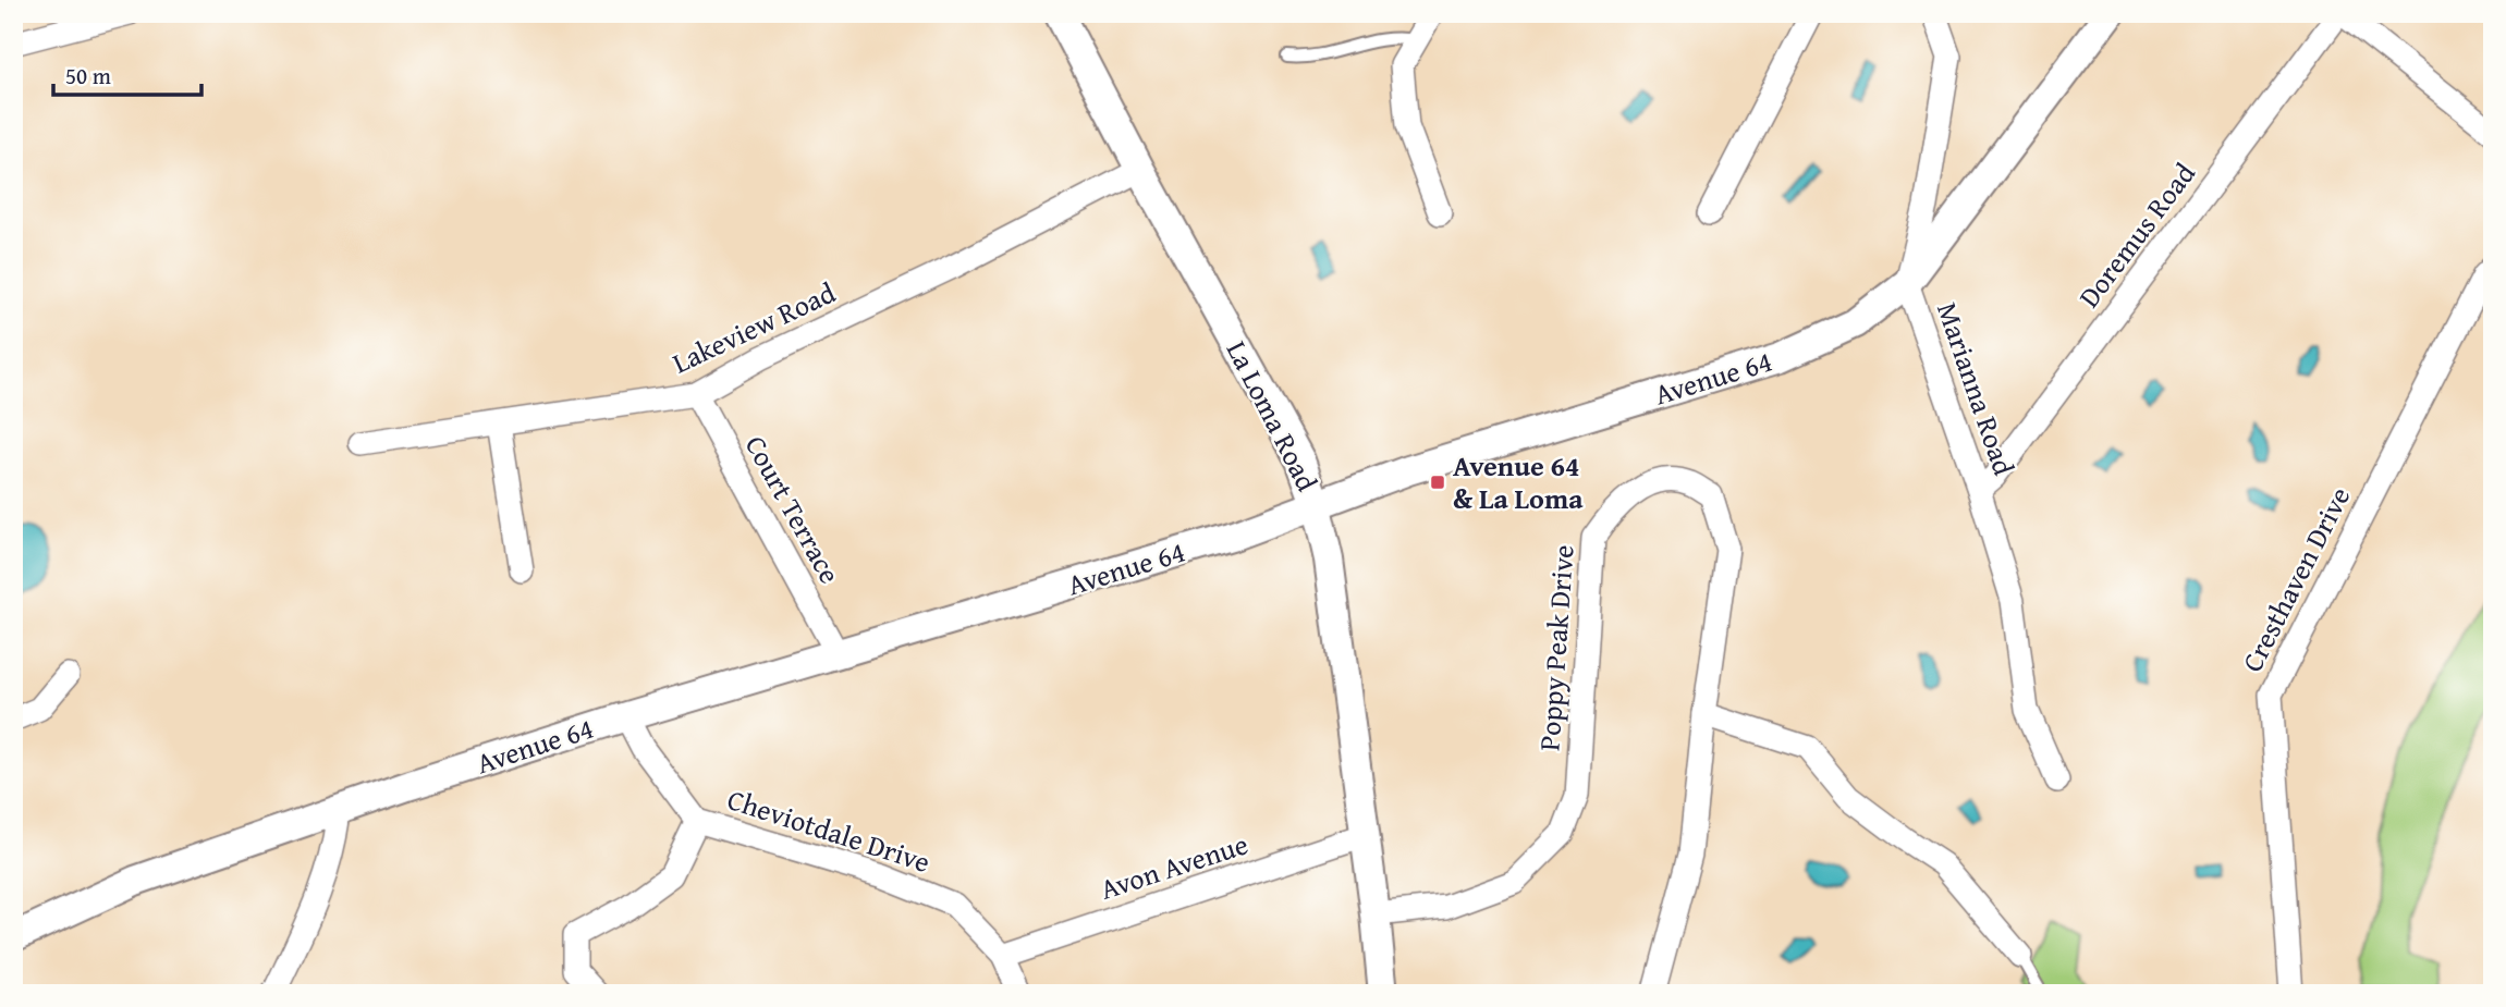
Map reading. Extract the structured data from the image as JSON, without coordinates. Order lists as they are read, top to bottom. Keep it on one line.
{"streets":{"street":["Doremus Road","Lakeview Road","Avenue 64","Marianna Road","La Loma Road","Court Terrace","Cresthaven Drive","Poppy Peak Drive","Cheviotdale Drive","Avon Avenue"]},"crossings":[["Doremus Road","Marianna Road"],["Lakeview Road","La Loma Road"],["Lakeview Road","Court Terrace"],["Avenue 64","Marianna Road"],["Avenue 64","La Loma Road"],["Avenue 64","Court Terrace"],["Avenue 64","Cheviotdale Drive"],["La Loma Road","Poppy Peak Drive"],["La Loma Road","Avon Avenue"],["Cheviotdale Drive","Avon Avenue"]],"places":{"transit":["Avenue 64 & La Loma"]},"scale_bar":"50 m"}
